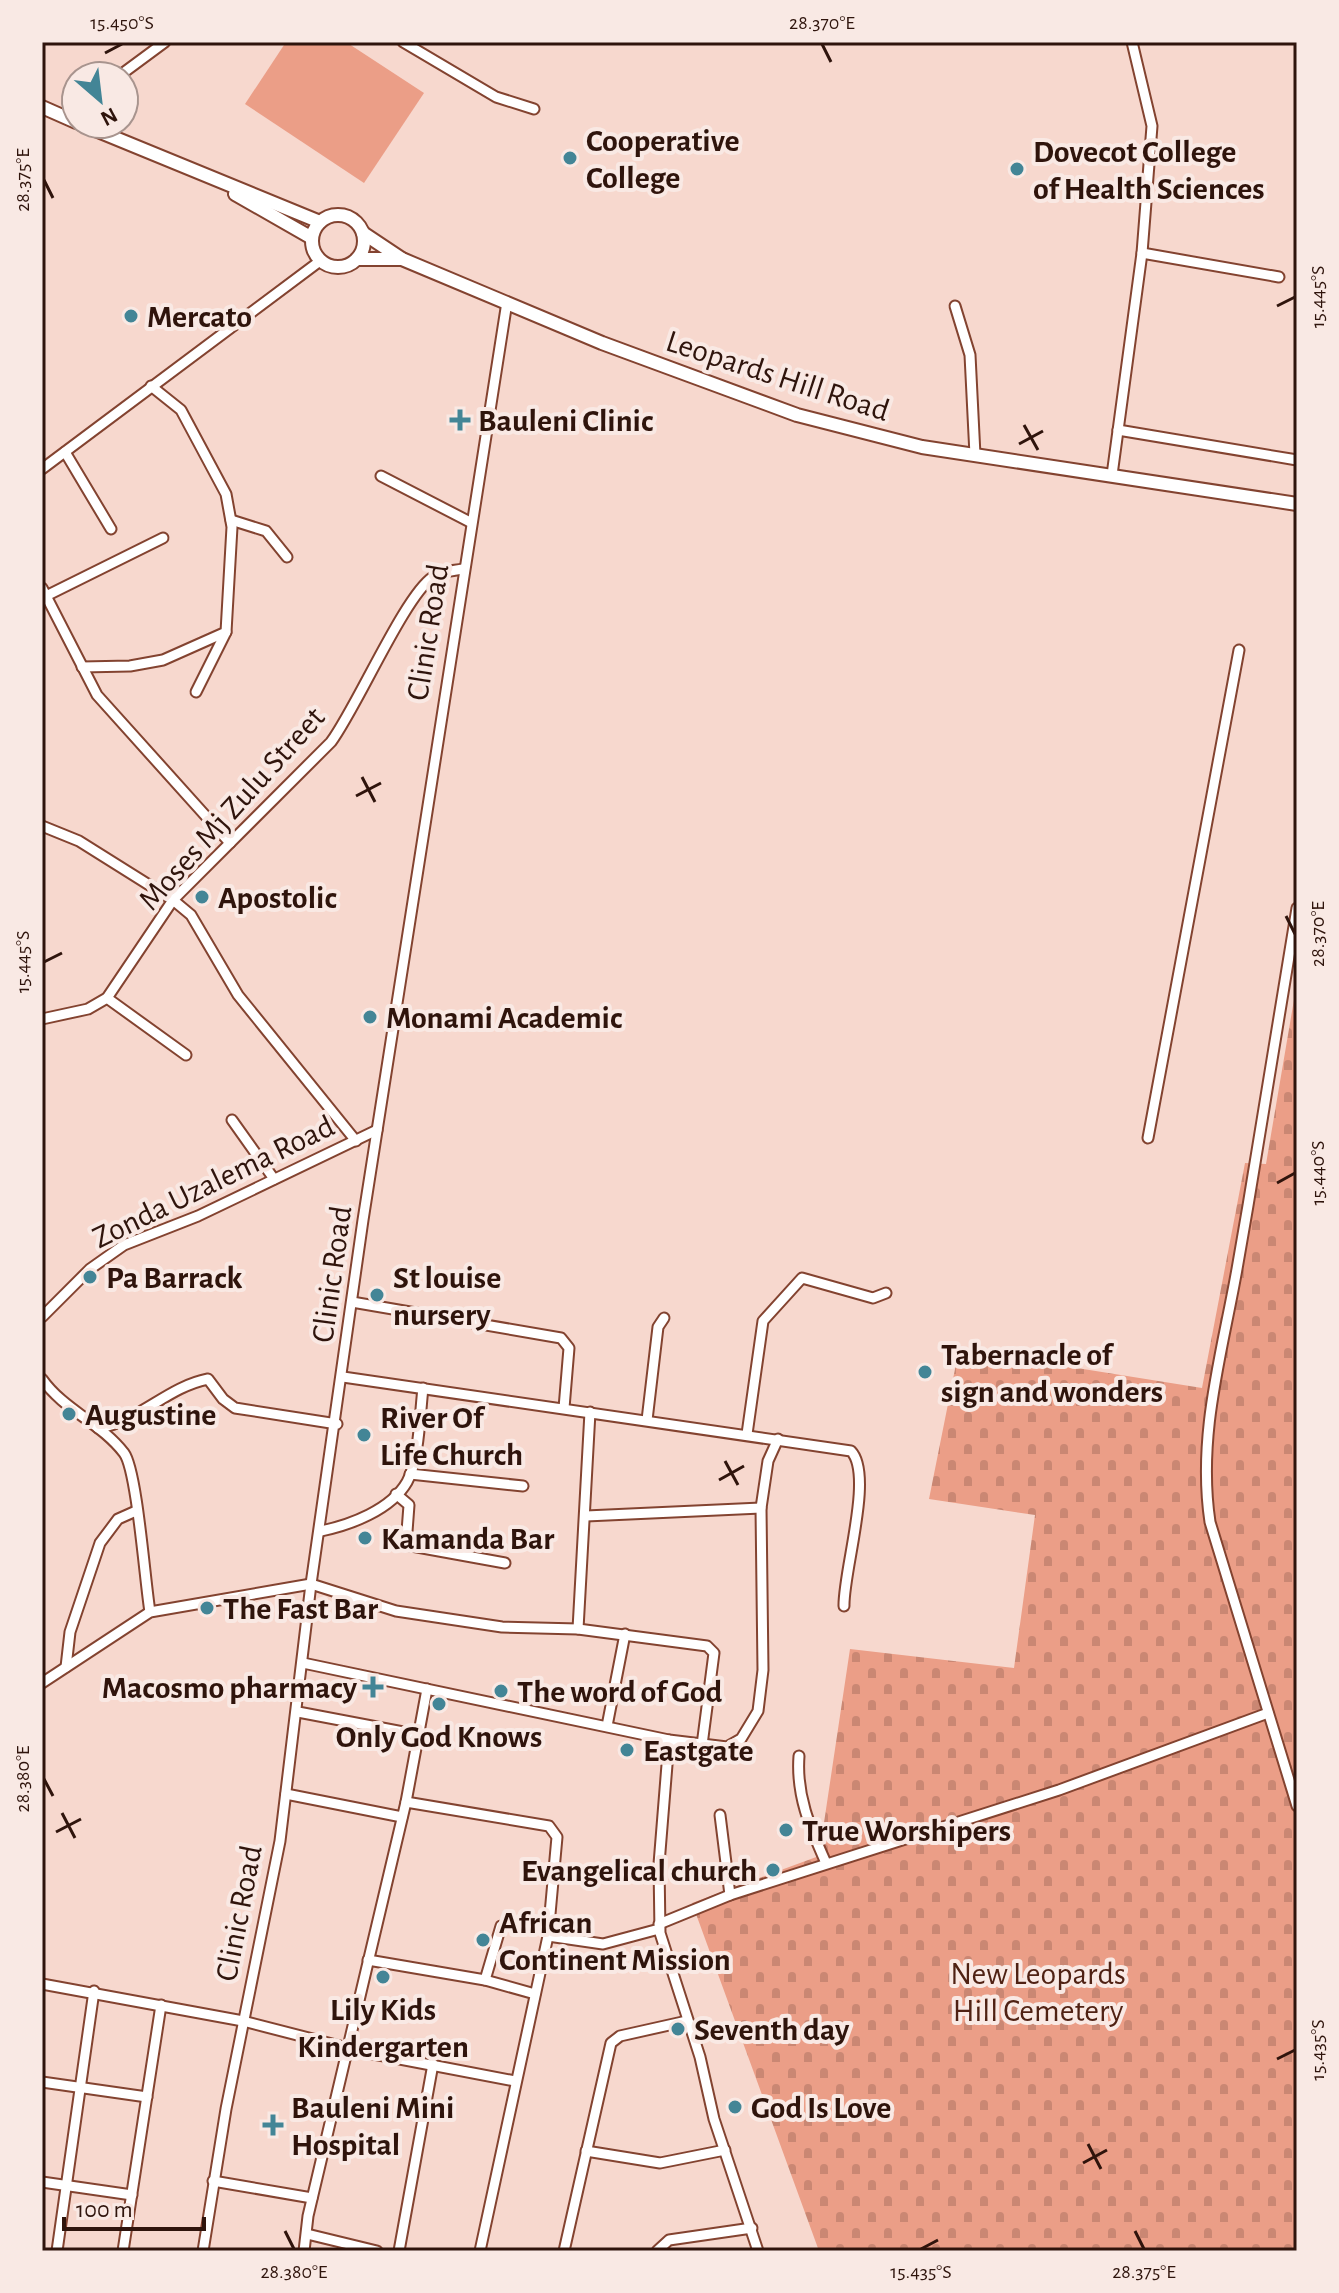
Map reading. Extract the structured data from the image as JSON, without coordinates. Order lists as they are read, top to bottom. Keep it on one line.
{"streets":{"main road":["Leopards Hill Road"],"street":["Clinic Road","Moses Mj Zulu Street","Zonda Uzalema Road"]},"crossings":[["Leopards Hill Road","Clinic Road"],["Clinic Road","Moses Mj Zulu Street"],["Clinic Road","Zonda Uzalema Road"]],"parks":["New Leopards Hill Cemetery"],"places":{"other":["Cooperative College","Dovecot College of Health Sciences","Mercato","Apostolic","Monami Academic","Pa Barrack","St louise nursery","Tabernacle of sign and wonders","Augustine","River Of Life Church","Kamanda Bar","The Fast Bar","The word of God","Only God Knows","Eastgate","True Worshipers","Evangelical church","African Continent Mission","Lily Kids Kindergarten","Seventh day","God Is Love"],"health":["Bauleni Clinic","Macosmo pharmacy","Bauleni Mini Hospital"]},"scale_bar":"100 m","north":"bottom right","coordinates":["15.450°S","28.370°E","28.375°E","15.445°S","15.440°S","28.380°E","15.435°S"]}
